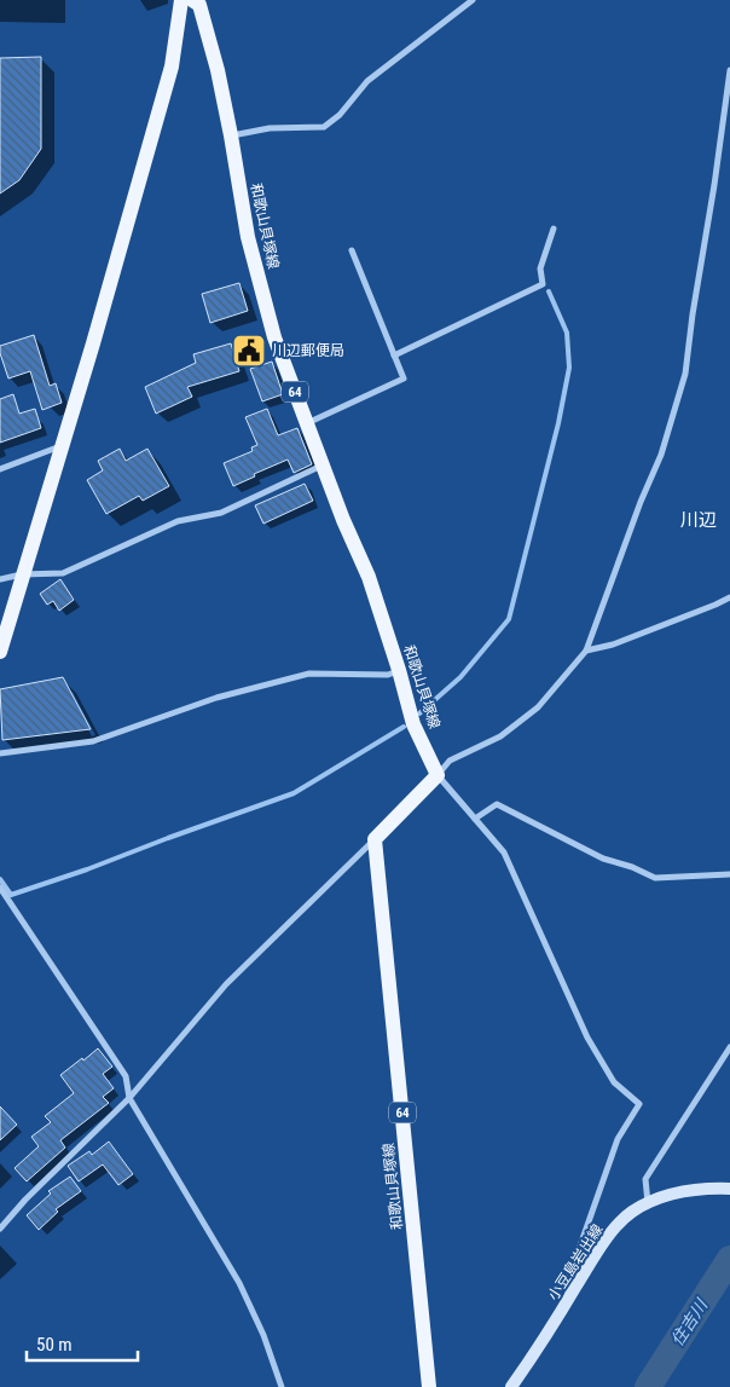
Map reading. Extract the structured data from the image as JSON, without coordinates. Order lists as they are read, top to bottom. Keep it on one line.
{"streets":{"main road":["和歌山貝塚線","64","小豆島岩出線"]},"districts":["川辺"],"water":["住吉川"],"places":{"public building":["川辺郵便局"]},"scale_bar":"50 m"}
